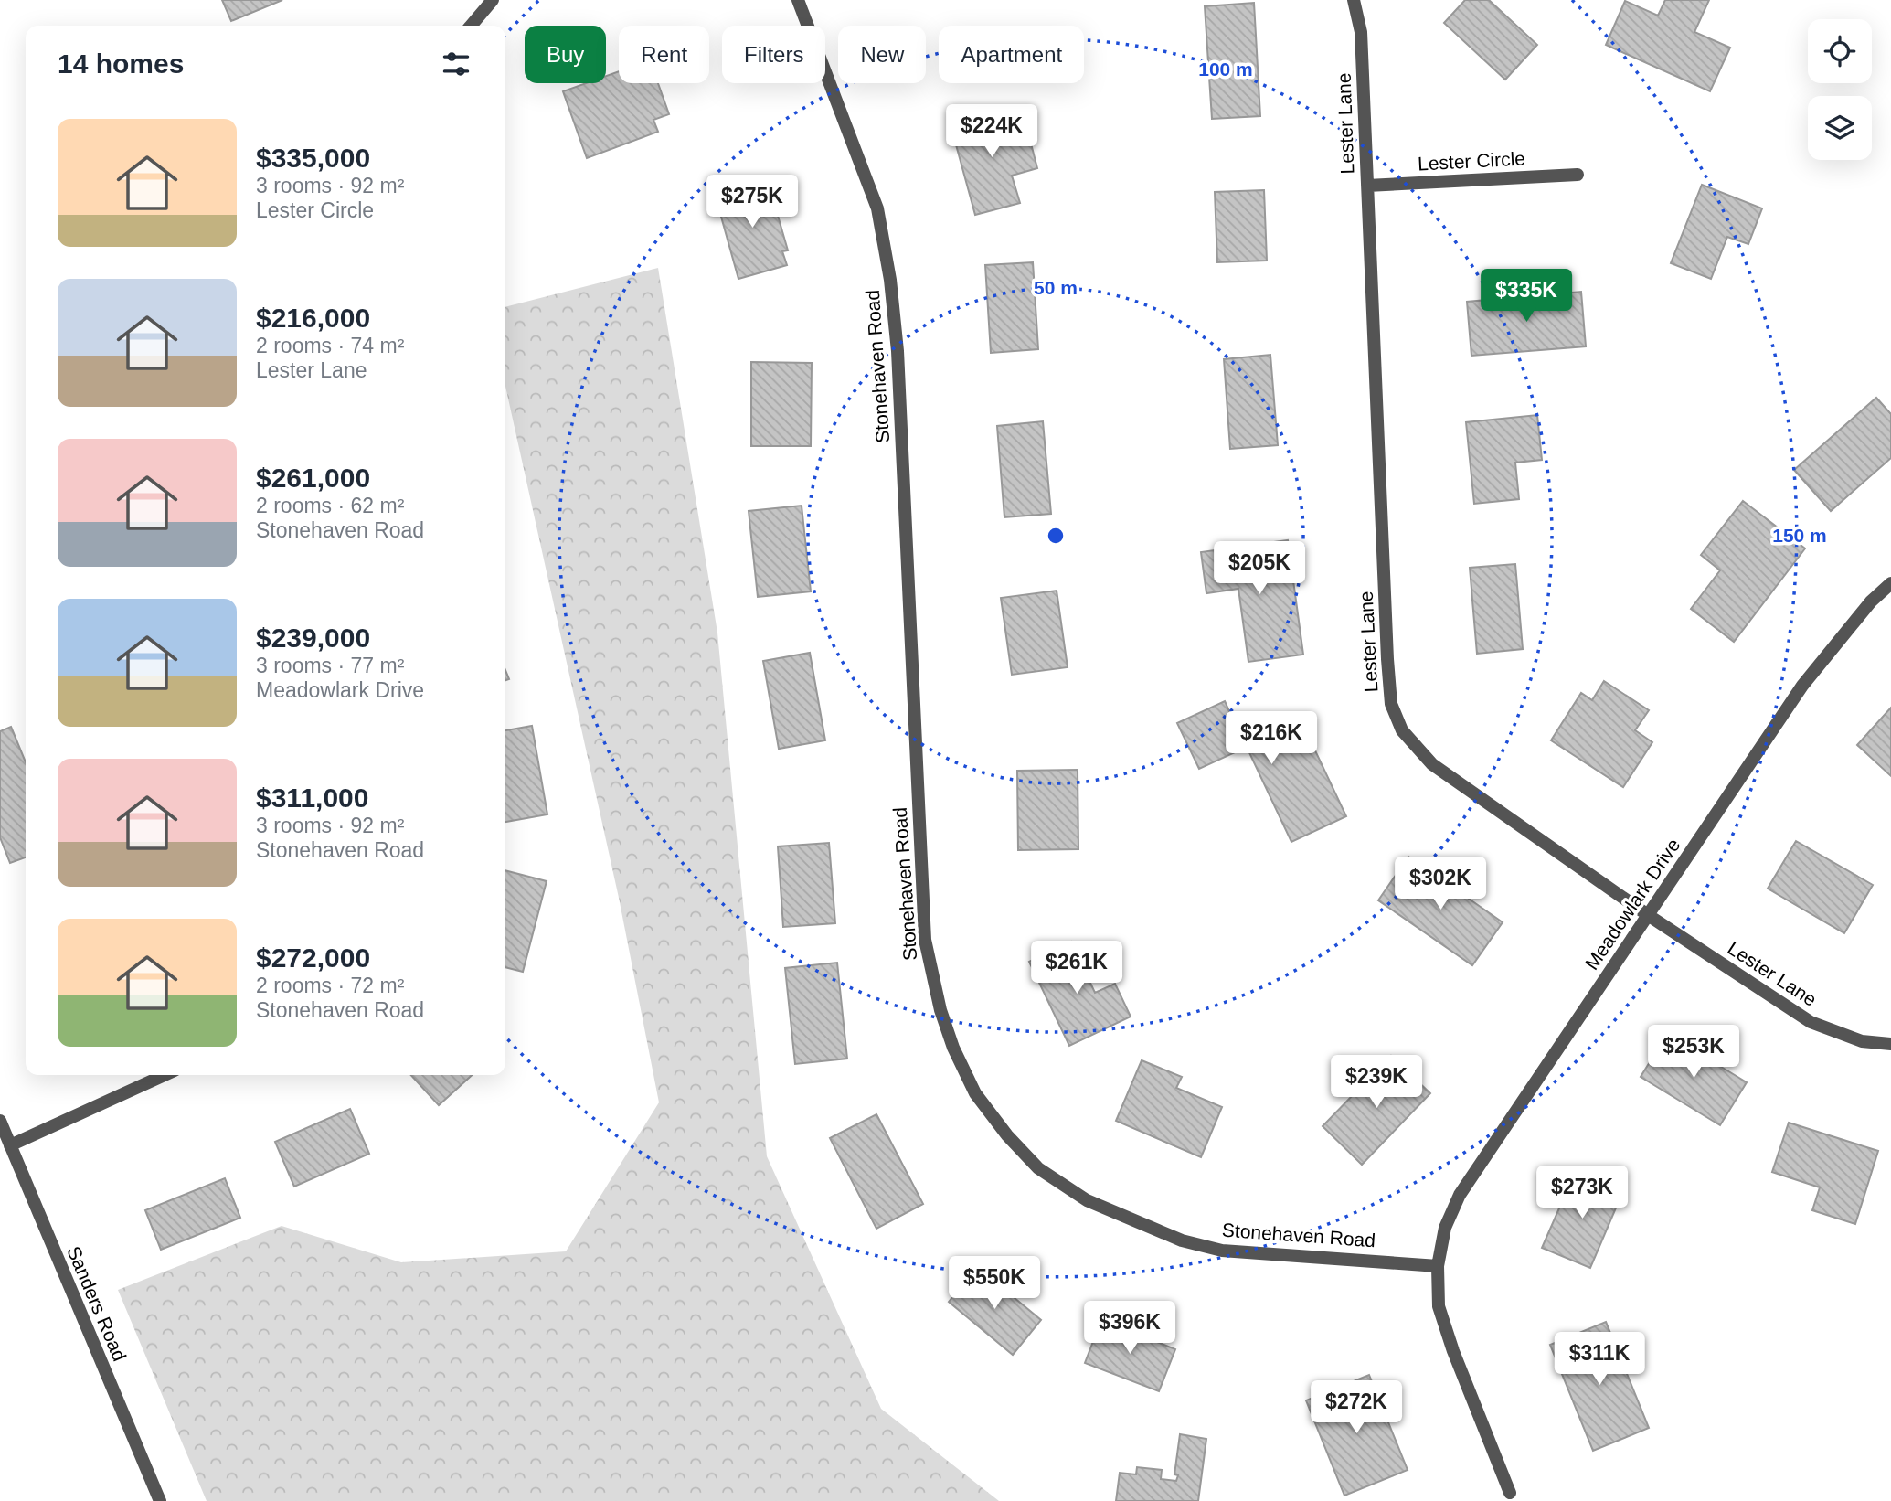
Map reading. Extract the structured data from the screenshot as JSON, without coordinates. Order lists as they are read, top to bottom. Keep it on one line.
{"streets":{"street":["Lester Lane","Lester Circle","Stonehaven Road","Meadowlark Drive","Sanders Road"]},"crossings":[["Lester Lane","Lester Circle"],["Lester Lane","Meadowlark Drive"],["Stonehaven Road","Meadowlark Drive"]],"page":{"chip":["Buy","Rent","Filters","New","Apartment"],"heading":"14 homes","list":[{"name":"$335,000","note":"3 rooms · 92 m² · Lester Circle"},{"name":"$216,000","note":"2 rooms · 74 m² · Lester Lane"},{"name":"$261,000","note":"2 rooms · 62 m² · Stonehaven Road"},{"name":"$239,000","note":"3 rooms · 77 m² · Meadowlark Drive"},{"name":"$311,000","note":"3 rooms · 92 m² · Stonehaven Road"},{"name":"$272,000","note":"2 rooms · 72 m² · Stonehaven Road"}],"price":["$224K","$275K","$335K","$205K","$216K","$302K","$261K","$253K","$239K","$273K","$550K","$396K","$311K","$272K"]},"rings":["100 m","50 m","150 m"]}
